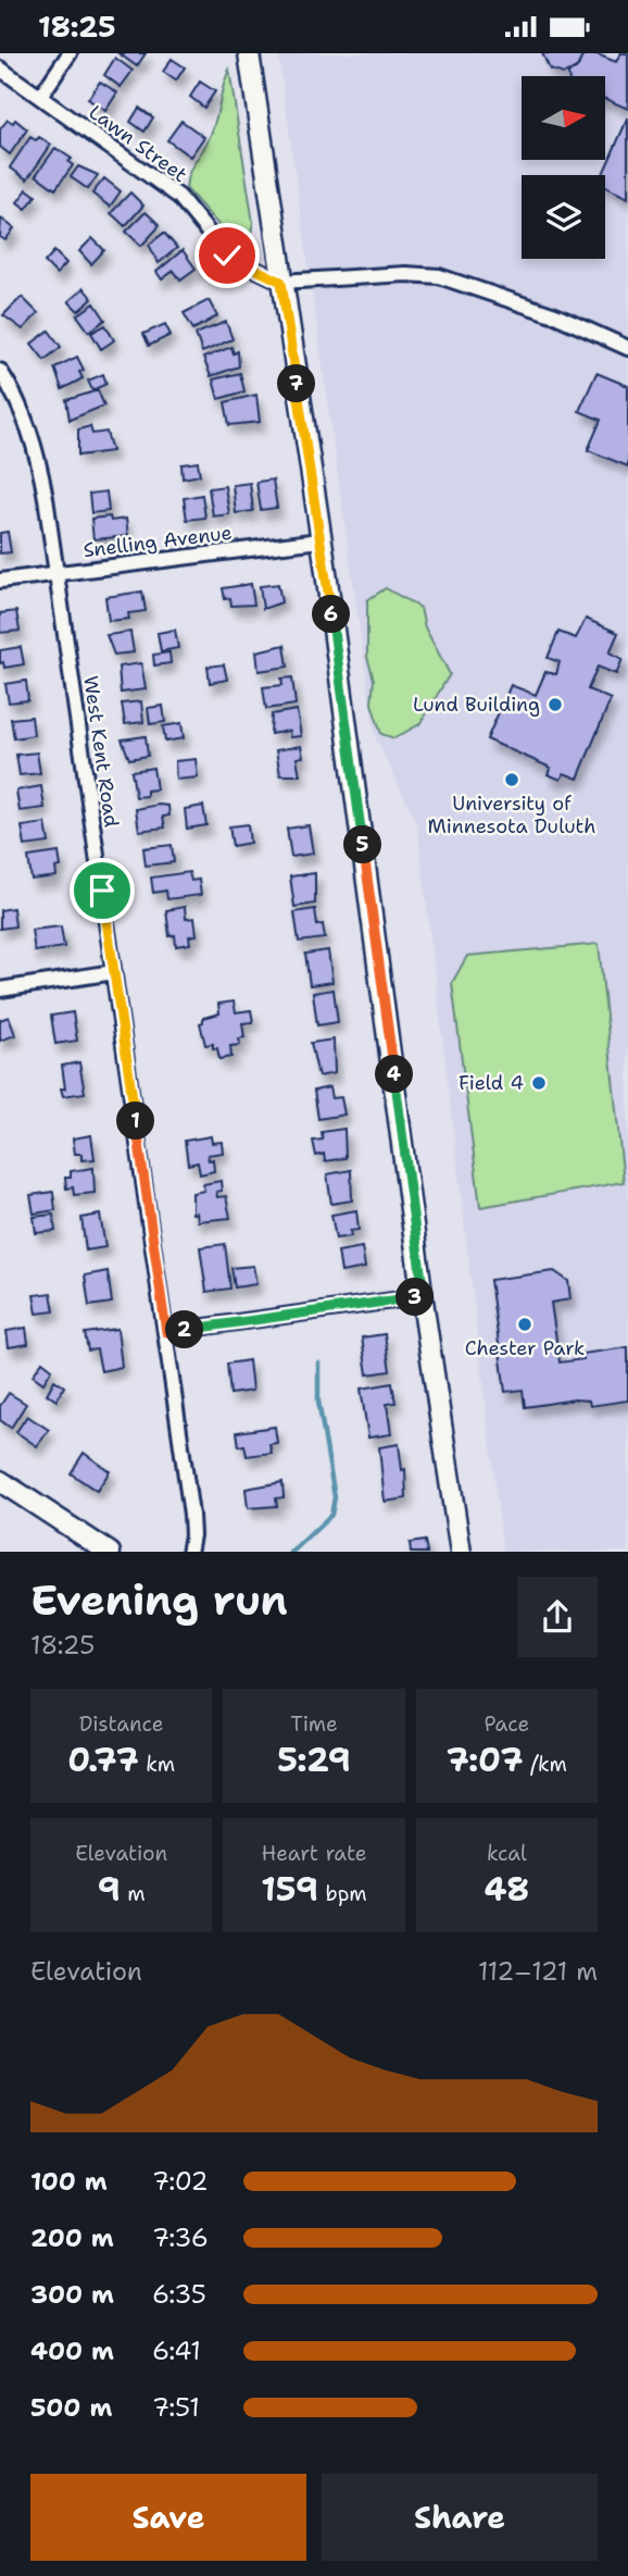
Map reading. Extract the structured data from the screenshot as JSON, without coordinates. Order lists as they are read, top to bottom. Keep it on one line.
{"streets":{"street":["Lawn Street","Snelling Avenue","West Kent Road"]},"crossings":[["Snelling Avenue","West Kent Road"]],"places":["Lund Building","University of Minnesota Duluth","Field 4","Chester Park"],"north":"right","page":{"status":"18:25","pins":["7","6","5","4","1","3","2"],"heading":["Evening run","18:25"],"stats":[["Distance","0.77 km"],["Time","5:29"],["Pace","7:07 /km"],["Elevation","9 m"],["Heart rate","159 bpm"],["kcal","48"]],"chart":["Elevation","112–121 m"],"list":[{"name":"100 m","note":"7:02"},{"name":"200 m","note":"7:36"},{"name":"300 m","note":"6:35"},{"name":"400 m","note":"6:41"},{"name":"500 m","note":"7:51"}],"buttons":["Save","Share"]}}
